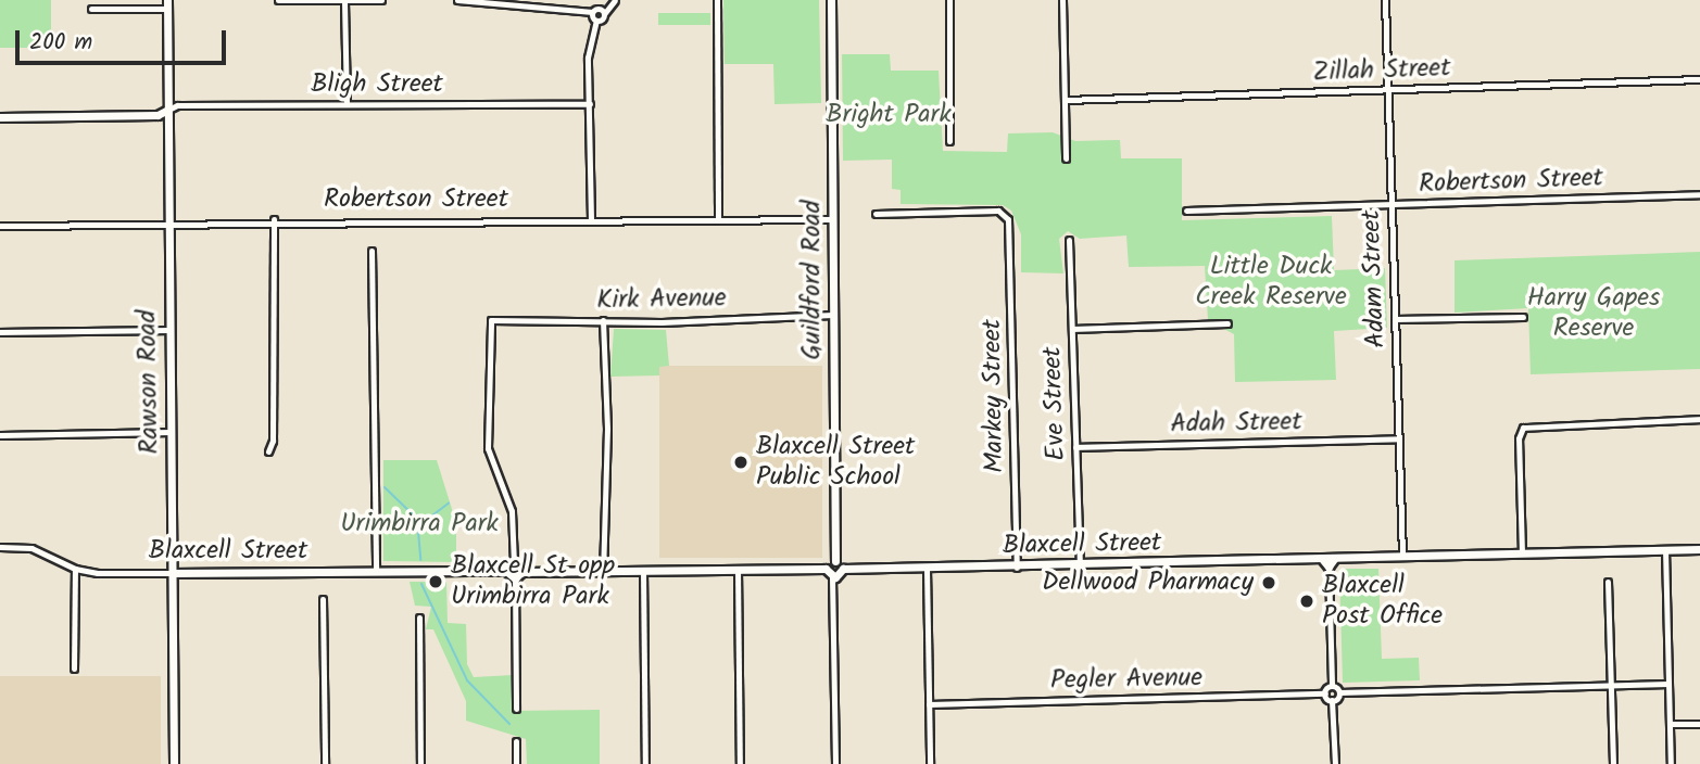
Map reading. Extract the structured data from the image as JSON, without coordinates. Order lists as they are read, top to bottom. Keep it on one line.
{"streets":{"street":["Zillah Street","Bligh Street","Robertson Street","Adam Street","Guildford Road","Kirk Avenue","Rawson Road","Markey Street","Eve Street","Adah Street","Blaxcell Street","Pegler Avenue"]},"crossings":[["Zillah Street","Adam Street"],["Bligh Street","Rawson Road"],["Robertson Street","Adam Street"],["Robertson Street","Guildford Road"],["Robertson Street","Rawson Road"],["Adam Street","Adah Street"],["Adam Street","Blaxcell Street"],["Guildford Road","Kirk Avenue"],["Rawson Road","Blaxcell Street"],["Markey Street","Blaxcell Street"],["Eve Street","Adah Street"],["Eve Street","Blaxcell Street"]],"parks":["Bright Park","Little Duck Creek Reserve","Harry Gapes Reserve","Urimbirra Park"],"places":["Blaxcell Street Public School","Blaxcell St opp Urimbirra Park","Dellwood Pharmacy","Blaxcell Post Office"],"scale_bar":"200 m"}
